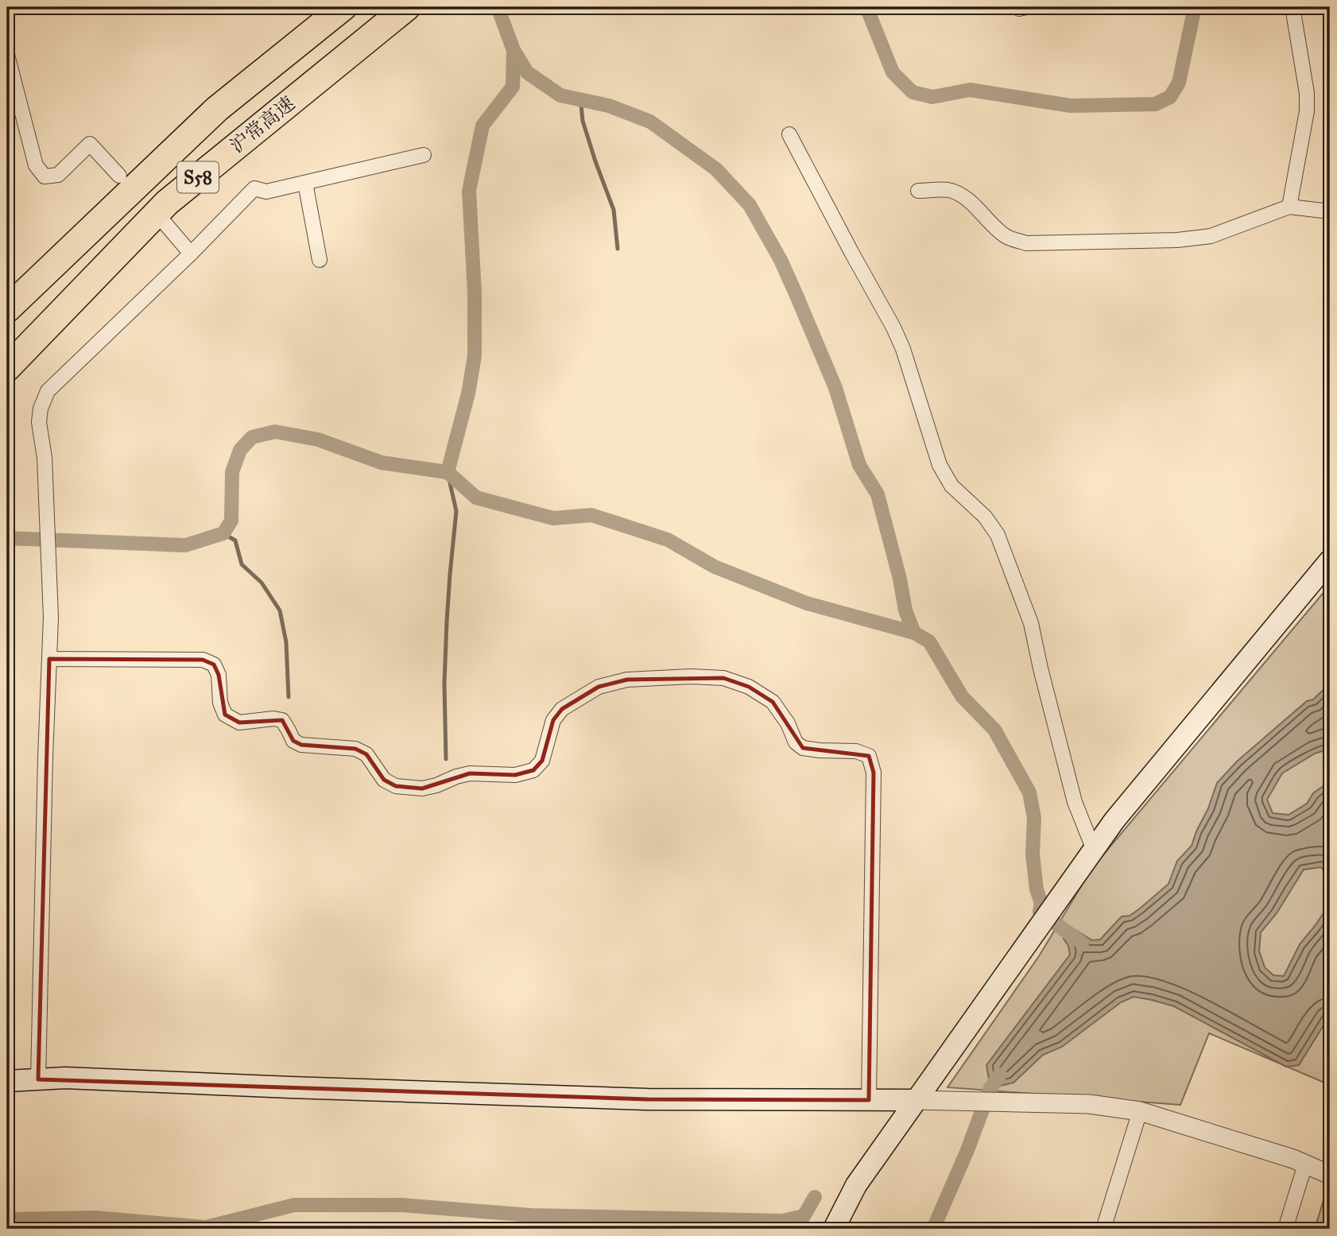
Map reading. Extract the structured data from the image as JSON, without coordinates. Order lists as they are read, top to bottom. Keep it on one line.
{"streets":{"highway":["沪常高速","S58"]}}
